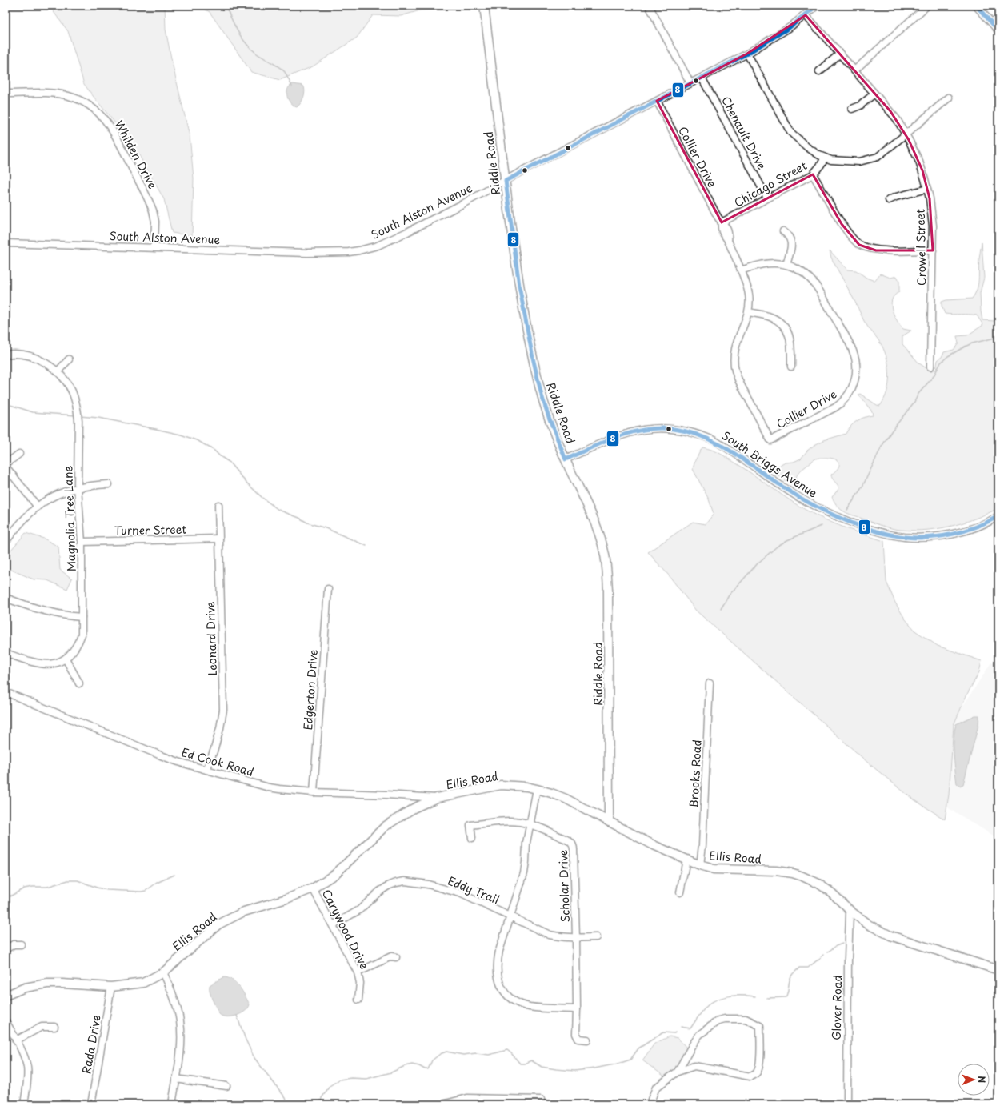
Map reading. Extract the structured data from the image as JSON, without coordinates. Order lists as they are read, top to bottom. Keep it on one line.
{"streets":{"main road":["Riddle Road","Ellis Road"],"street":["Chenault Drive","Whilden Drive","Collier Drive","Chicago Street","South Alston Avenue","Crowell Street","South Briggs Avenue","Magnolia Tree Lane","Turner Street","Leonard Drive","Edgerton Drive","Ed Cook Road","Brooks Road","Scholar Drive","Eddy Trail","Carywood Drive","Glover Road","Rada Drive"]},"crossings":[["Chenault Drive","Chicago Street"],["Chenault Drive","South Alston Avenue"],["Whilden Drive","South Alston Avenue"],["Collier Drive","Chicago Street"],["Collier Drive","South Alston Avenue"],["Riddle Road","South Alston Avenue"],["Riddle Road","South Briggs Avenue"],["Riddle Road","Ellis Road"],["South Alston Avenue","Crowell Street"],["Magnolia Tree Lane","Turner Street"],["Turner Street","Leonard Drive"],["Leonard Drive","Ed Cook Road"],["Edgerton Drive","Ed Cook Road"],["Ed Cook Road","Ellis Road"],["Brooks Road","Ellis Road"],["Ellis Road","Carywood Drive"],["Ellis Road","Glover Road"],["Ellis Road","Rada Drive"],["Scholar Drive","Eddy Trail"],["Eddy Trail","Carywood Drive"]],"lines":["transit line 8"],"north":"right"}
